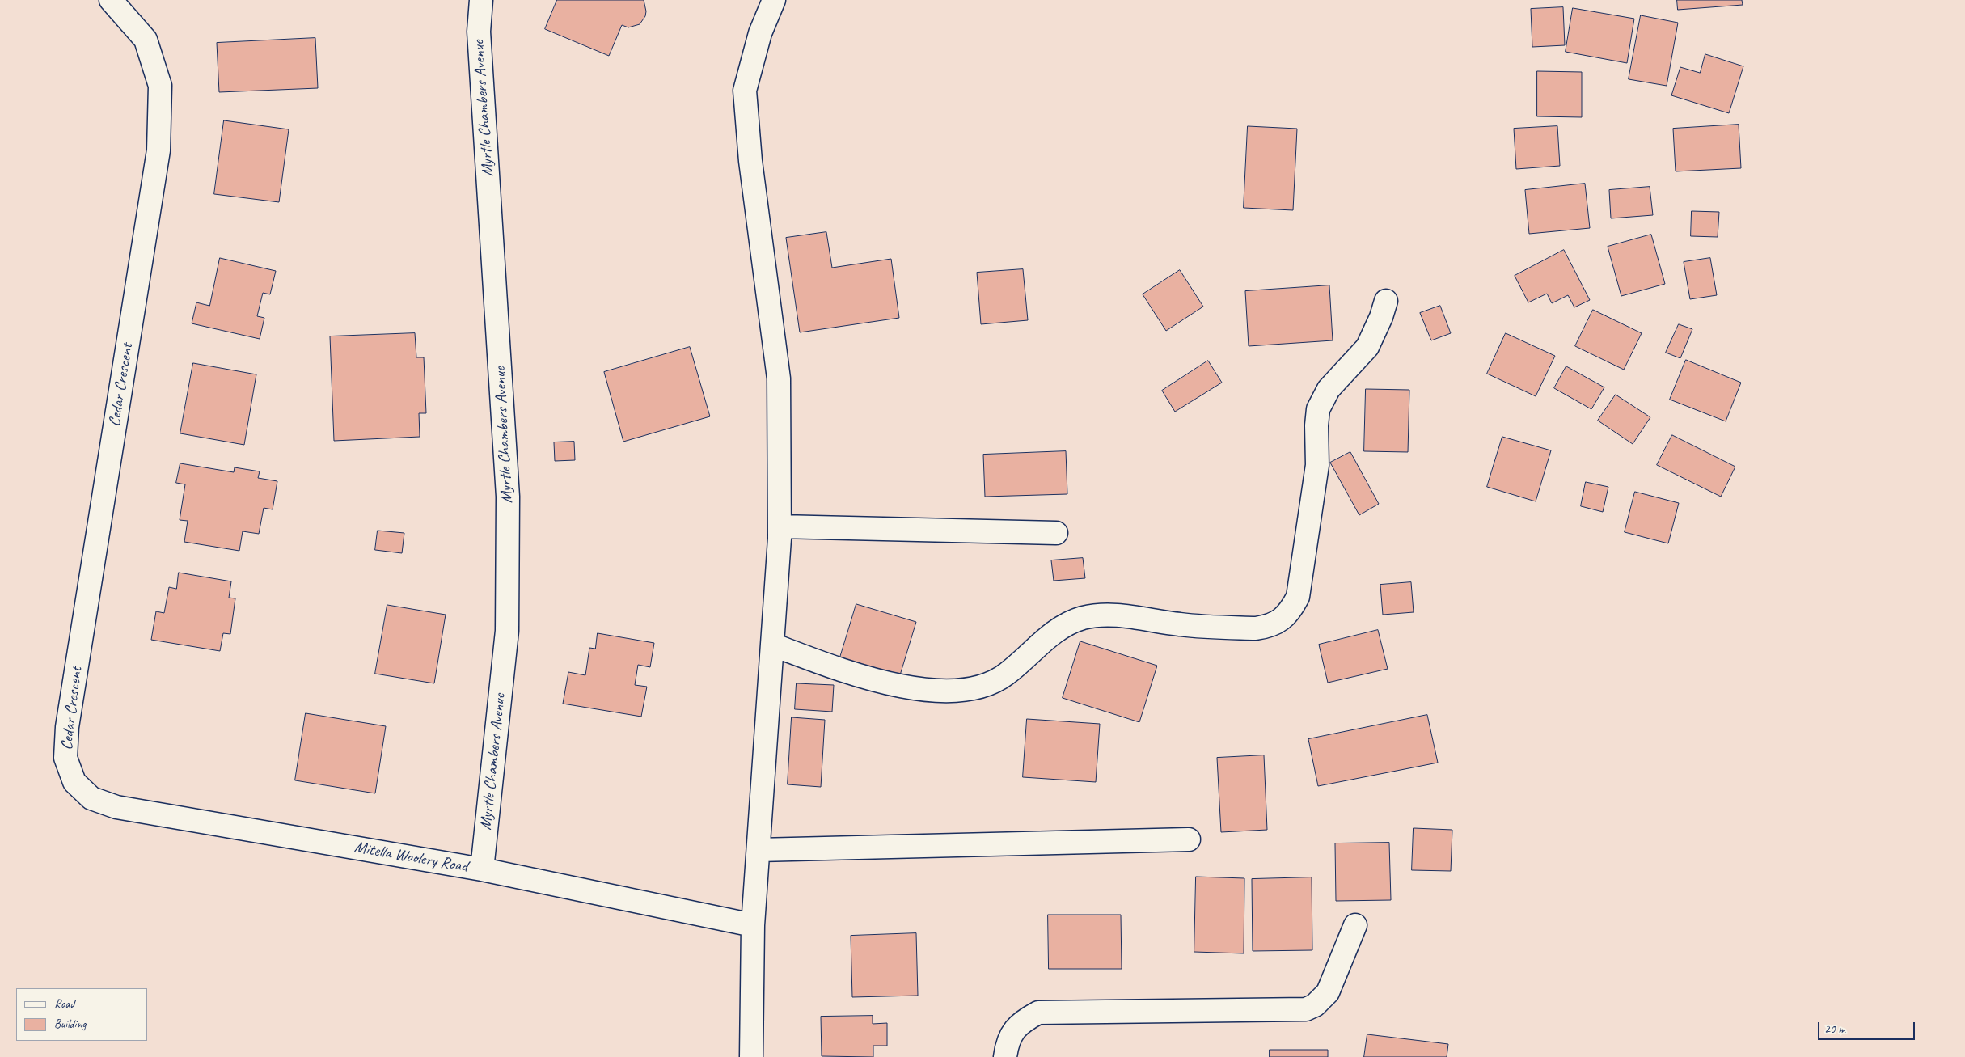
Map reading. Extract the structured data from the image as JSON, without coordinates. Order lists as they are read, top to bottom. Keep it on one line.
{"streets":{"street":["Myrtle Chambers Avenue","Cedar Crescent","Mitella Woolery Road"]},"crossings":[["Myrtle Chambers Avenue","Mitella Woolery Road"],["Cedar Crescent","Mitella Woolery Road"]],"legend":["Road","Building"],"scale_bar":"20 m"}
